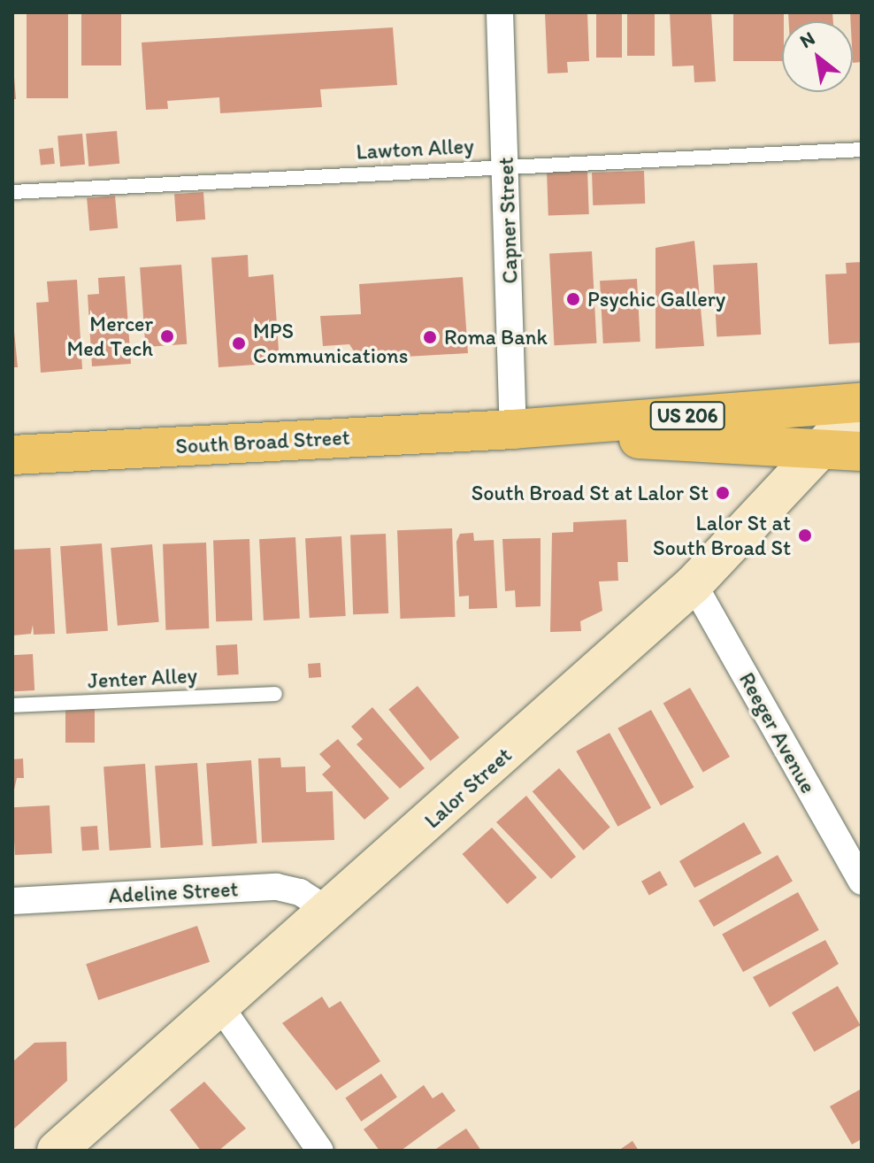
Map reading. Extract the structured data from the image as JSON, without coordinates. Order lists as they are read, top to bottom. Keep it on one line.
{"streets":{"main road":["US 206","South Broad Street","Lalor Street"],"street":["Capner Street","Reeger Avenue","Adeline Street"],"lane":["Lawton Alley","Jenter Alley"]},"crossings":[["Lawton Alley","Capner Street"],["Capner Street","South Broad Street"],["South Broad Street","Lalor Street"],["Reeger Avenue","Lalor Street"],["Lalor Street","Adeline Street"]],"places":["Psychic Gallery","Mercer Med Tech","Roma Bank","MPS Communications","South Broad St at Lalor St","Lalor St at South Broad St"],"north":"top left"}
